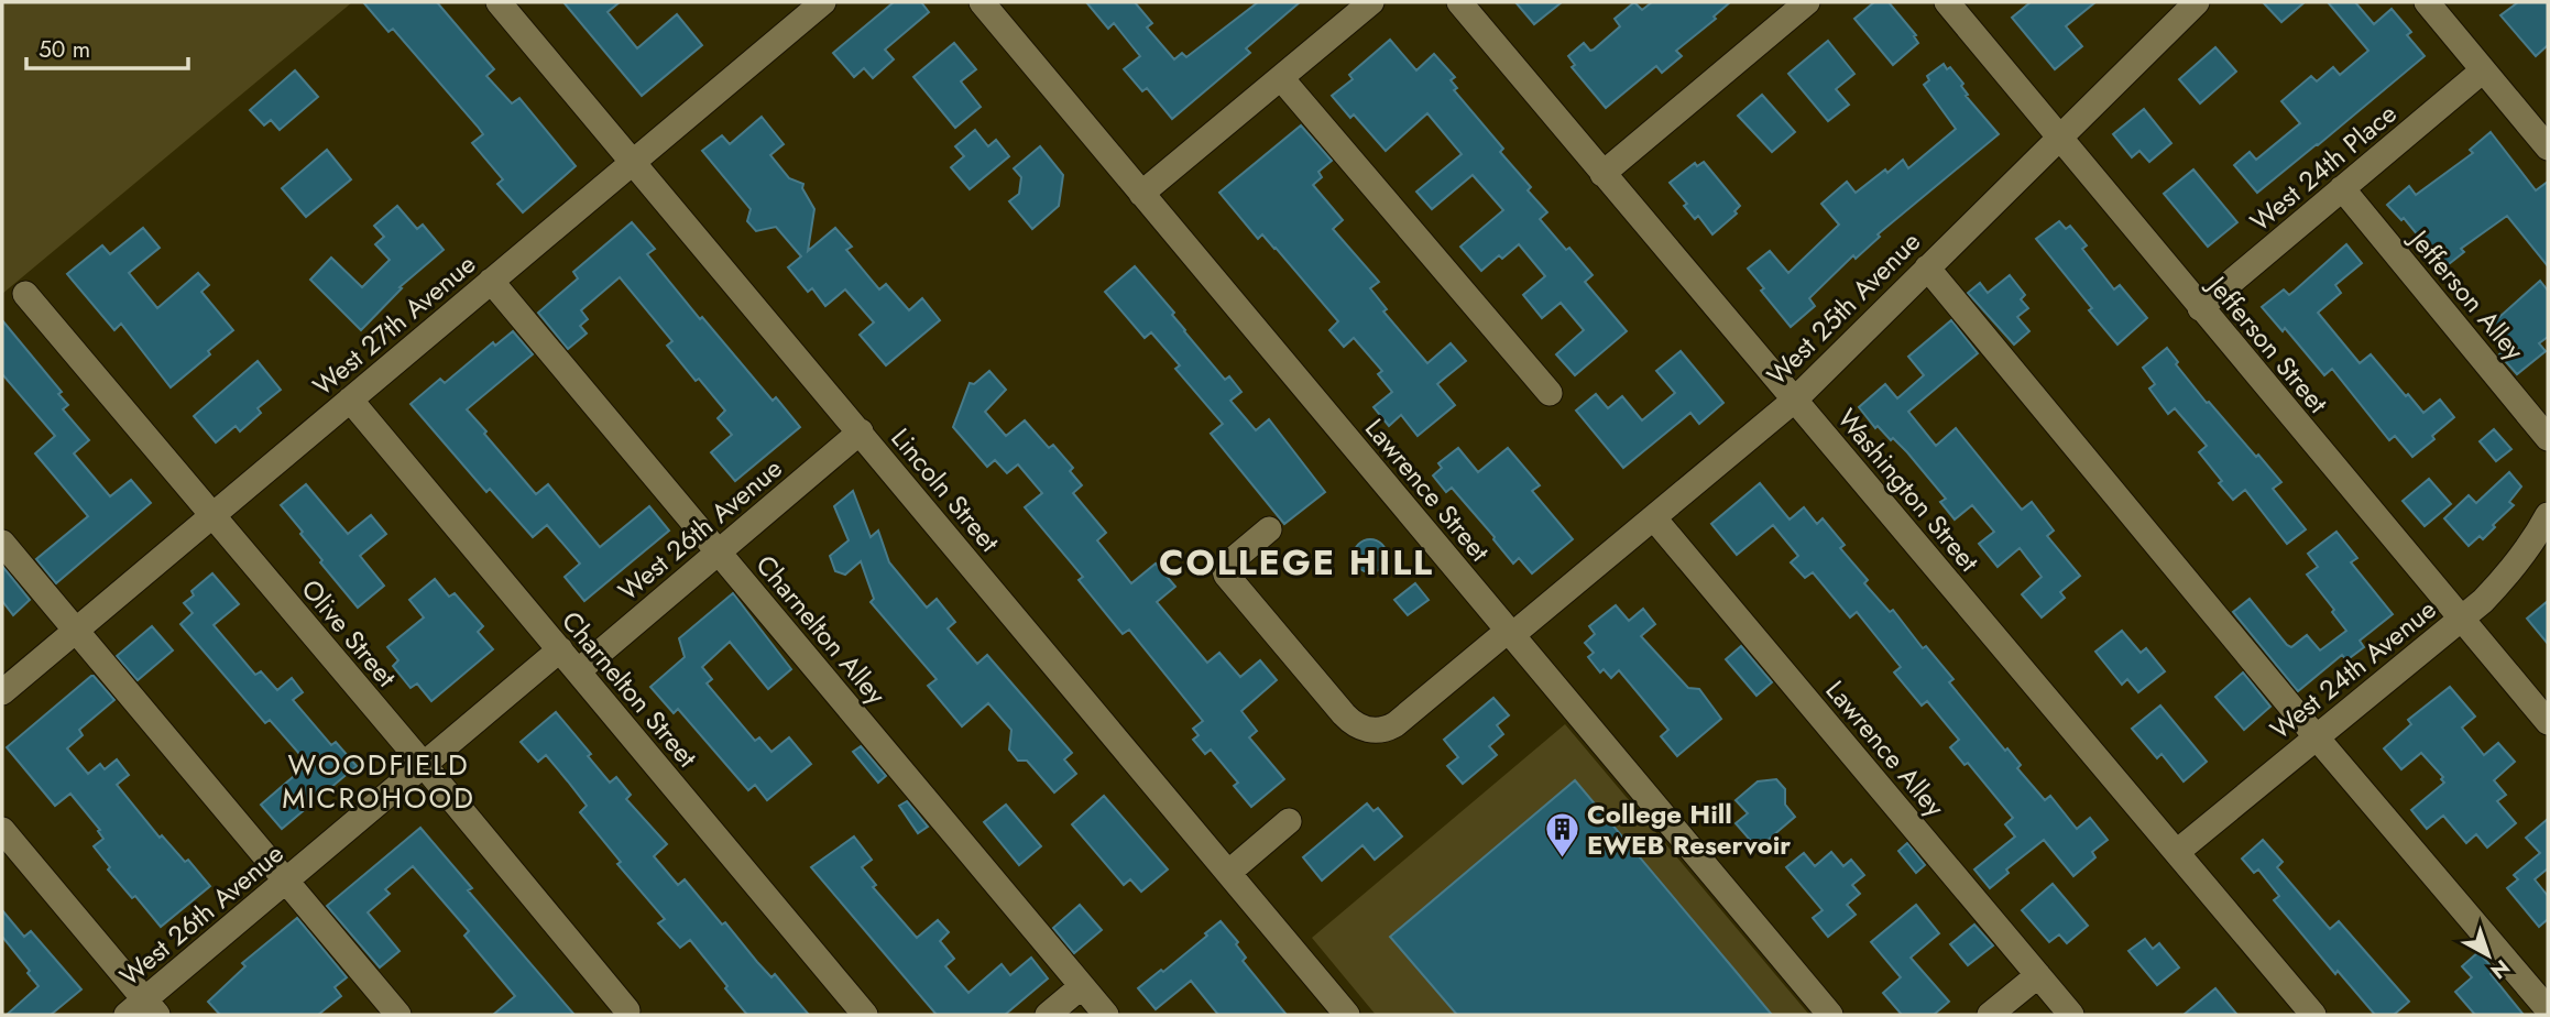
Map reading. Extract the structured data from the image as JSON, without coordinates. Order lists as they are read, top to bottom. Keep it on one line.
{"streets":{"street":["West 24th Place","Jefferson Alley","West 25th Avenue","West 27th Avenue","Jefferson Street","Lincoln Street","Lawrence Street","Washington Street","West 26th Avenue","Charnelton Alley","Olive Street","West 24th Avenue","Charnelton Street","Lawrence Alley"]},"crossings":[["West 24th Place","Jefferson Alley"],["West 24th Place","Jefferson Street"],["West 25th Avenue","Jefferson Street"],["West 25th Avenue","Lawrence Street"],["West 25th Avenue","Washington Street"],["West 25th Avenue","Lawrence Alley"],["West 27th Avenue","Lincoln Street"],["West 27th Avenue","Charnelton Alley"],["West 27th Avenue","Olive Street"],["West 27th Avenue","Charnelton Street"],["Jefferson Street","West 24th Avenue"],["Lincoln Street","West 26th Avenue"],["Washington Street","West 24th Avenue"],["West 26th Avenue","Charnelton Alley"],["West 26th Avenue","Olive Street"],["West 26th Avenue","Charnelton Street"]],"districts":["COLLEGE HILL","WOODFIELD MICROHOOD"],"places":{"building":["College Hill EWEB Reservoir"]},"scale_bar":"50 m","north":"bottom right"}
